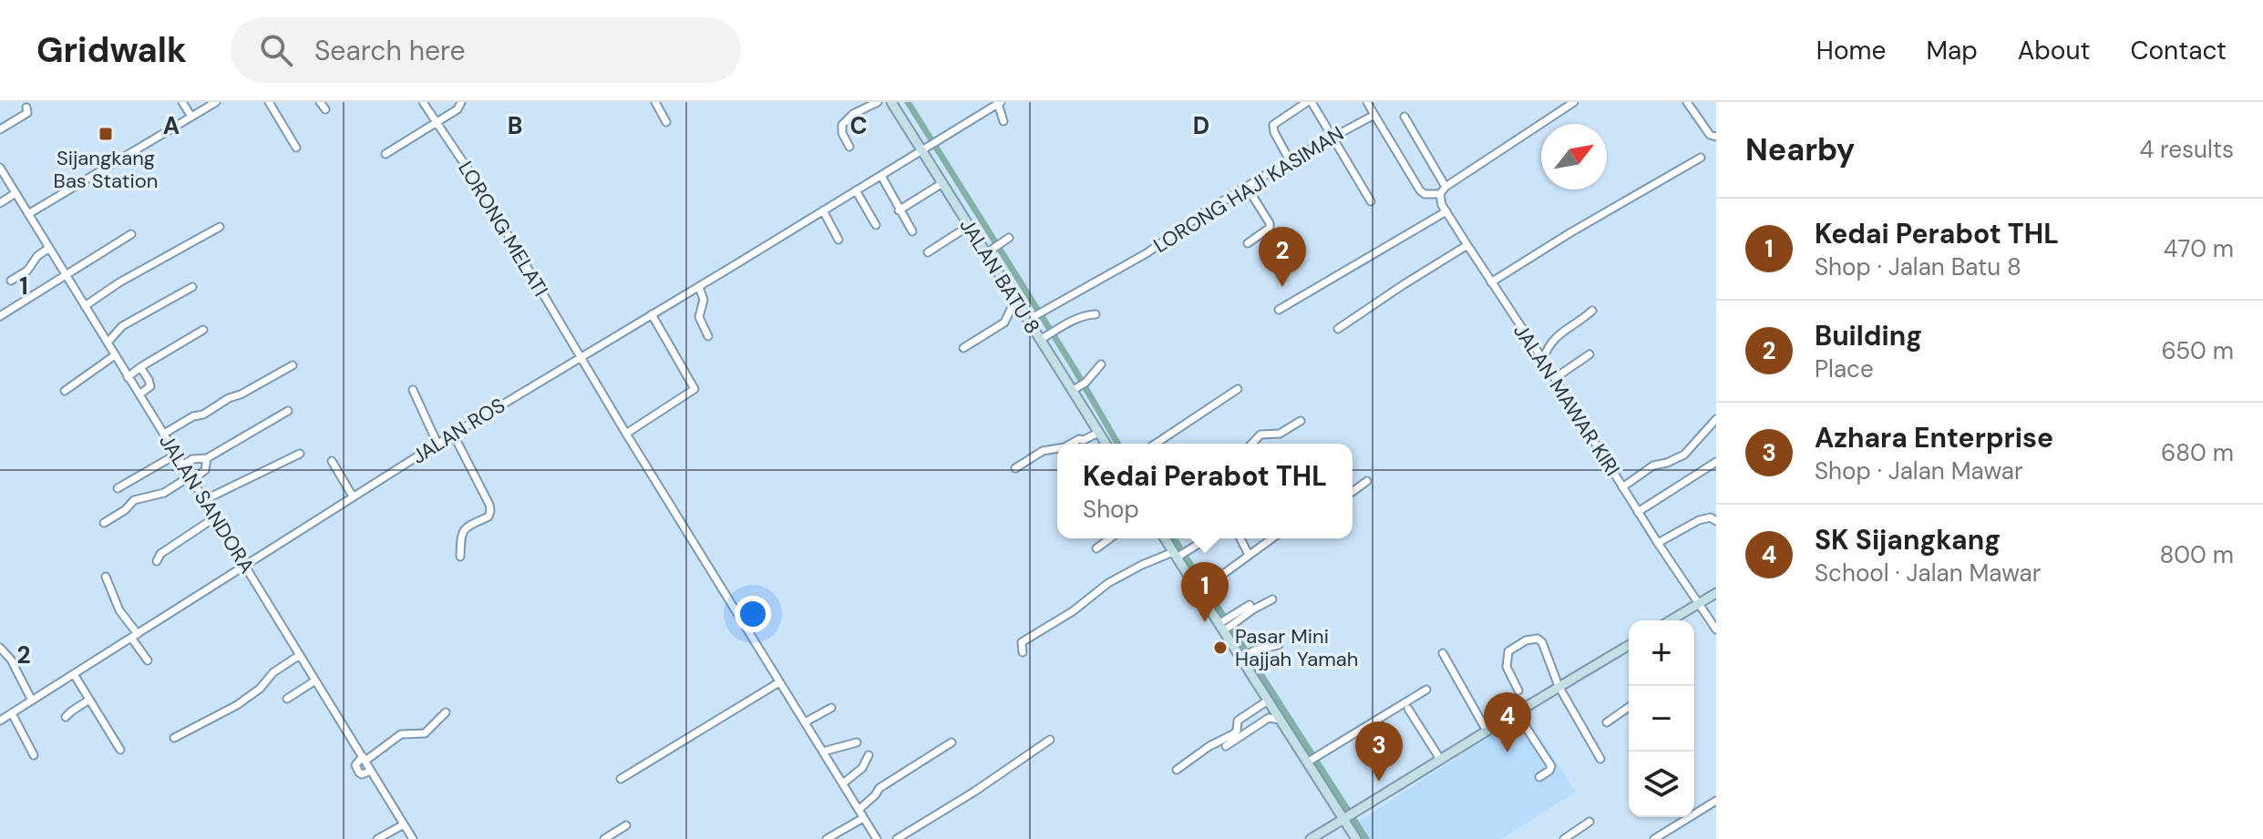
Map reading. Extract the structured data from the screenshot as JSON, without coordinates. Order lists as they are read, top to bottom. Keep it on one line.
{"streets":{"street":["LORONG HAJI KASIMAN","LORONG MELATI","JALAN BATU 8","JALAN MAWAR KIRI","JALAN ROS","JALAN SANDORA"]},"crossings":[["LORONG HAJI KASIMAN","JALAN BATU 8"],["LORONG MELATI","JALAN ROS"],["JALAN BATU 8","JALAN ROS"],["JALAN ROS","JALAN SANDORA"]],"places":{"transit":["Sijangkang Bas Station"],"other":["Pasar Mini Hajjah Yamah"]},"north":"top right","page":{"header":"Gridwalk","search":"Search here","nav":["Home","Map","About","Contact"],"heading":["Nearby","4 results"],"list":[{"mark":"1","name":"Kedai Perabot THL","note":"Shop · Jalan Batu 8","value":"470 m"},{"mark":"2","name":"Building","note":"Place","value":"650 m"},{"mark":"3","name":"Azhara Enterprise","note":"Shop · Jalan Mawar","value":"680 m"},{"mark":"4","name":"SK Sijangkang","note":"School · Jalan Mawar","value":"800 m"}],"pins":["2","1","4","3"],"popup":["Kedai Perabot THL","Shop"],"map_buttons":["+","−"]},"grid":{"columns":["A","B","C","D"],"rows":["1","2"]}}
